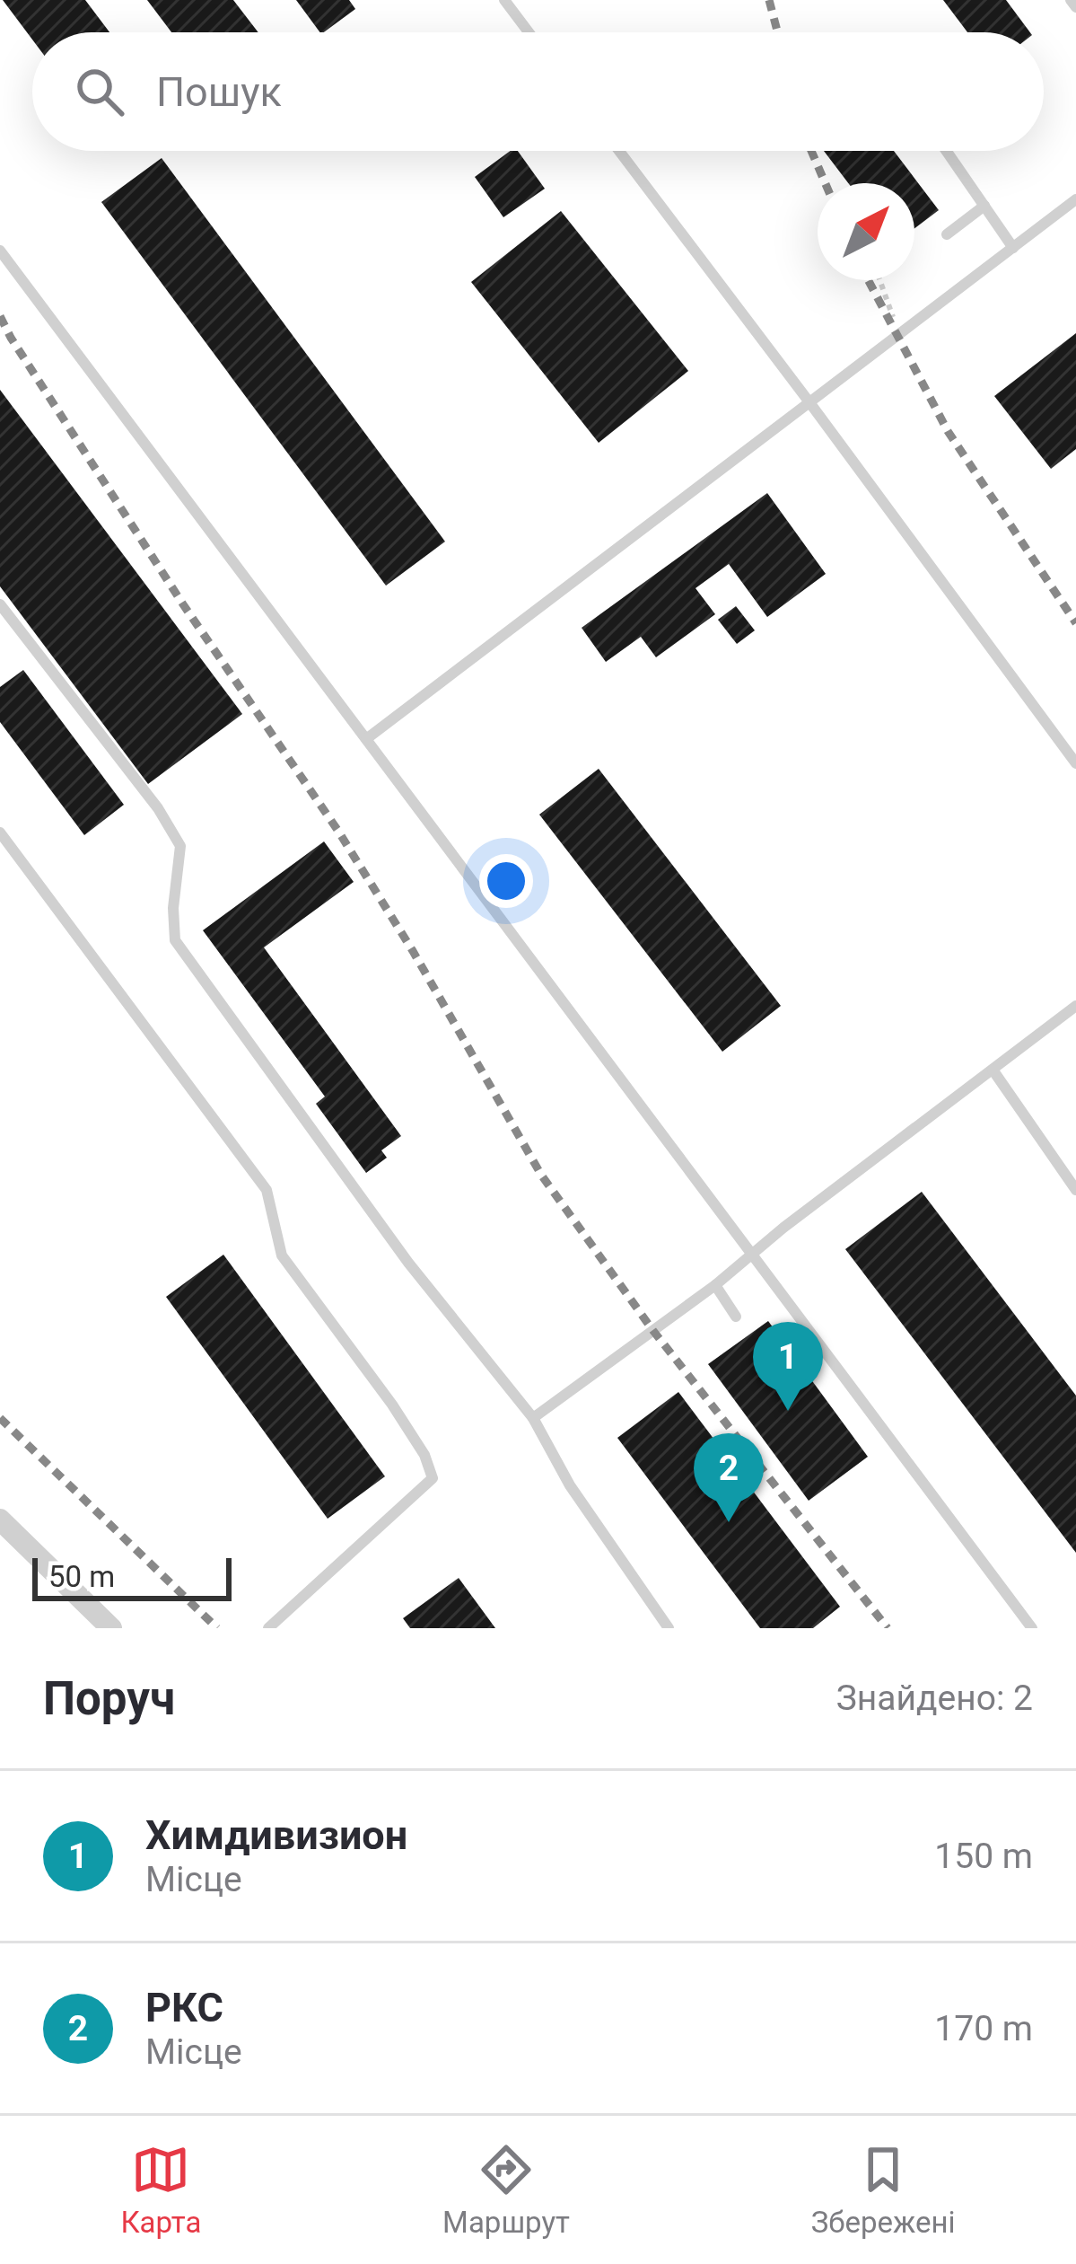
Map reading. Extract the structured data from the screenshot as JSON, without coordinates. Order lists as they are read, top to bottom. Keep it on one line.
{"scale_bar":"50 m","north":"top right","page":{"search":"Пошук","pins":["1","2"],"scale":"50 m","heading":["Поруч","Знайдено: 2"],"list":[{"mark":"1","name":"Химдивизион","note":"Місце","value":"150 m"},{"mark":"2","name":"РКС","note":"Місце","value":"170 m"}],"nav":["Карта","Маршрут","Збережені"]}}
